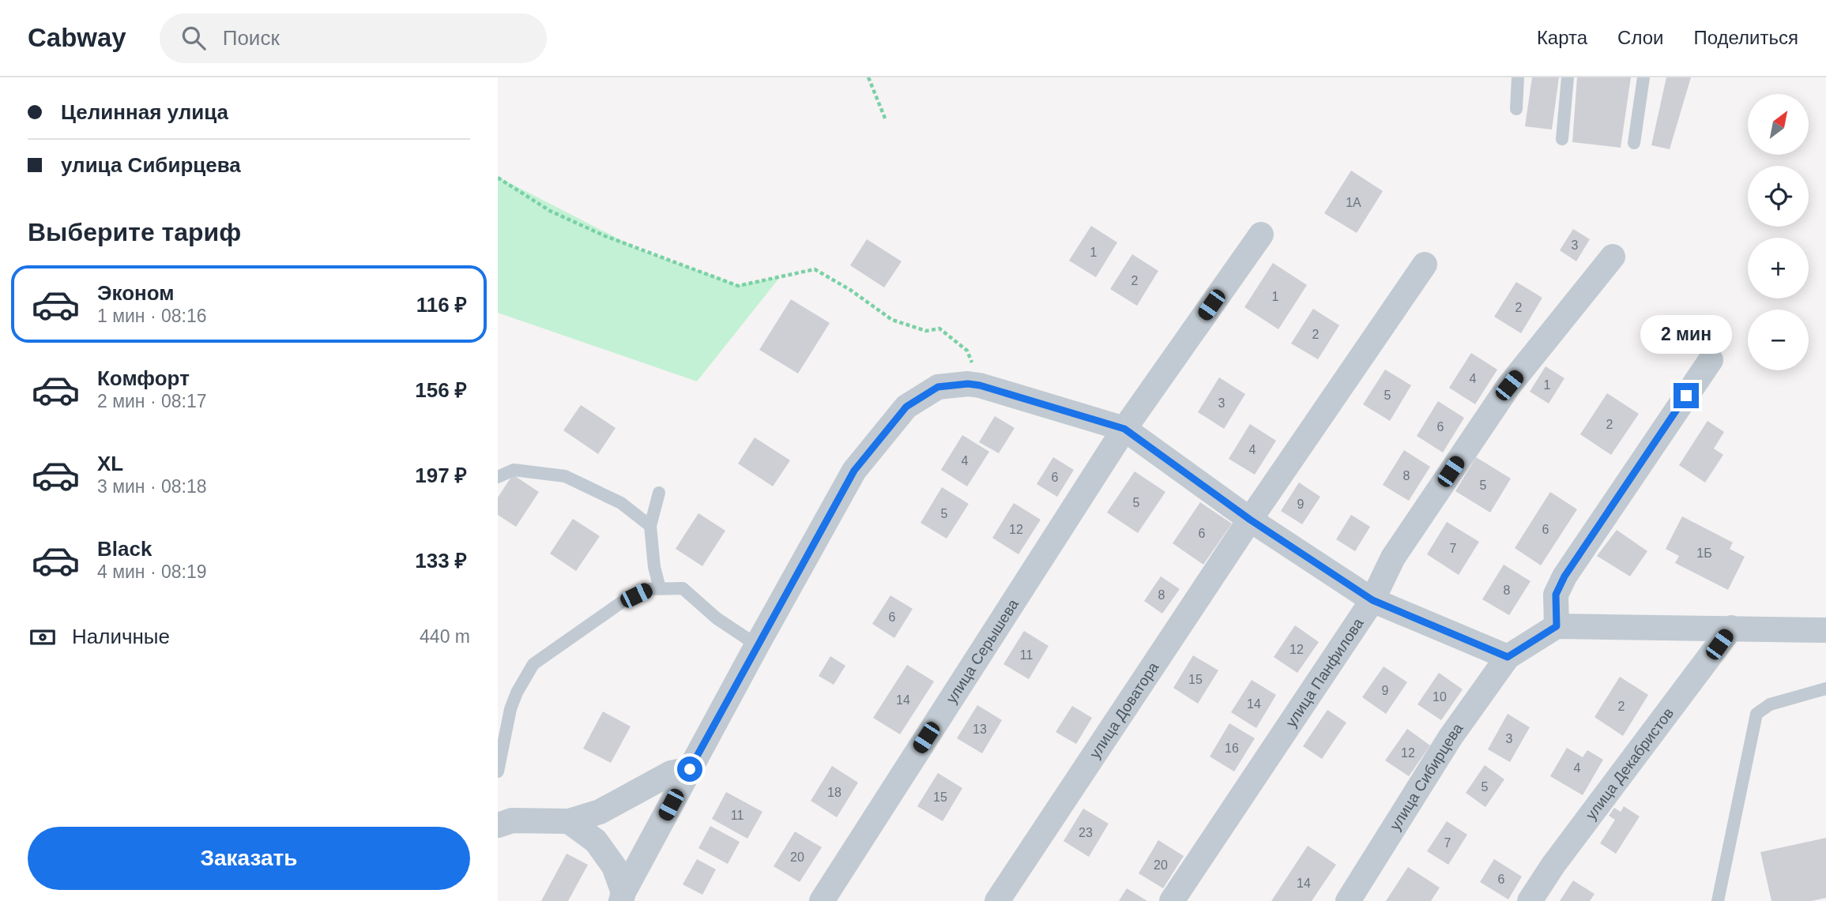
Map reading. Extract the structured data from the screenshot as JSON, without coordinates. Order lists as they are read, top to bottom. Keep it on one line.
{"streets":{"street":["улица Серышева","улица Панфилова","улица Доватора","улица Декабристов","улица Сибирцева"]},"house_numbers":["1А","3","1","2","1","2","2","4","1","5","3","2","6","4","4","8","6","5","5","9","5","12","6","6","7","1Б","8","8","6","12","11","15","9","10","14","14","2","13","3","16","12","4","5","18","15","11","23","7","20","20","6","14"],"north":"top right","page":{"header":"Cabway","search":"Поиск","nav":["Карта","Слои","Поделиться"],"banner":["Целинная улица","улица Сибирцева"],"map_buttons":["+","−"],"heading":"Выберите тариф","list":[{"name":"Эконом","note":"1 мин · 08:16","value":"116 ₽"},{"name":"Комфорт","note":"2 мин · 08:17","value":"156 ₽"},{"name":"XL","note":"3 мин · 08:18","value":"197 ₽"},{"name":"Black","note":"4 мин · 08:19","value":"133 ₽"}],"bubble":"2 мин","pay":["Наличные","440 m"],"buttons":"Заказать"}}
